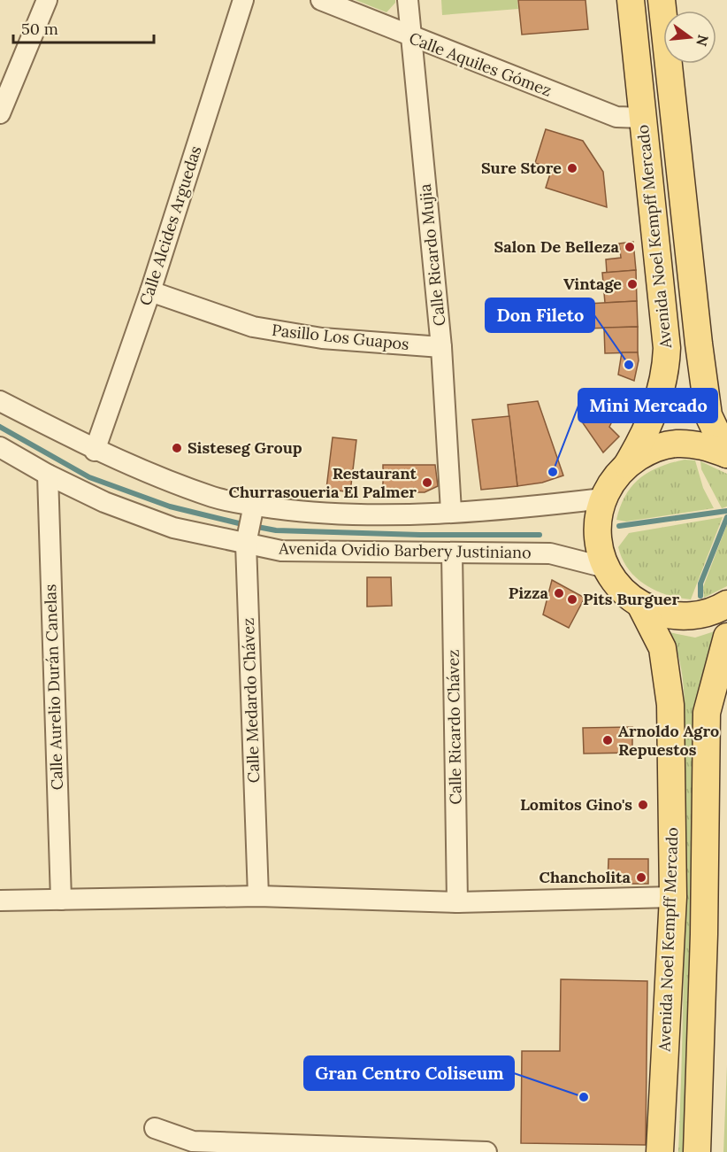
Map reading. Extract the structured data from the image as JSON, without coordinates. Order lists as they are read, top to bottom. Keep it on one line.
{"streets":{"main road":["Avenida Noel Kempff Mercado"],"street":["Calle Aquiles Gómez","Calle Alcides Arguedas","Calle Ricardo Mujia","Pasillo Los Guapos","Avenida Ovidio Barbery Justiniano","Calle Aurelio Durán Canelas","Calle Medardo Chávez","Calle Ricardo Chávez"]},"crossings":[["Calle Aquiles Gómez","Avenida Noel Kempff Mercado"],["Calle Aquiles Gómez","Calle Ricardo Mujia"],["Calle Alcides Arguedas","Pasillo Los Guapos"],["Calle Alcides Arguedas","Avenida Ovidio Barbery Justiniano"],["Calle Ricardo Mujia","Pasillo Los Guapos"],["Calle Ricardo Mujia","Avenida Ovidio Barbery Justiniano"],["Avenida Ovidio Barbery Justiniano","Calle Aurelio Durán Canelas"],["Avenida Ovidio Barbery Justiniano","Calle Medardo Chávez"],["Avenida Ovidio Barbery Justiniano","Calle Ricardo Chávez"]],"places":["Sure Store","Salon De Belleza","Vintage","Don Fileto","Sisteseg Group","Mini Mercado","Restaurant Churrasoueria El Palmer","Pizza","Pits Burguer","Arnoldo Agro Repuestos","Lomitos Gino's","Chancholita","Gran Centro Coliseum"],"scale_bar":"50 m","north":"right"}
